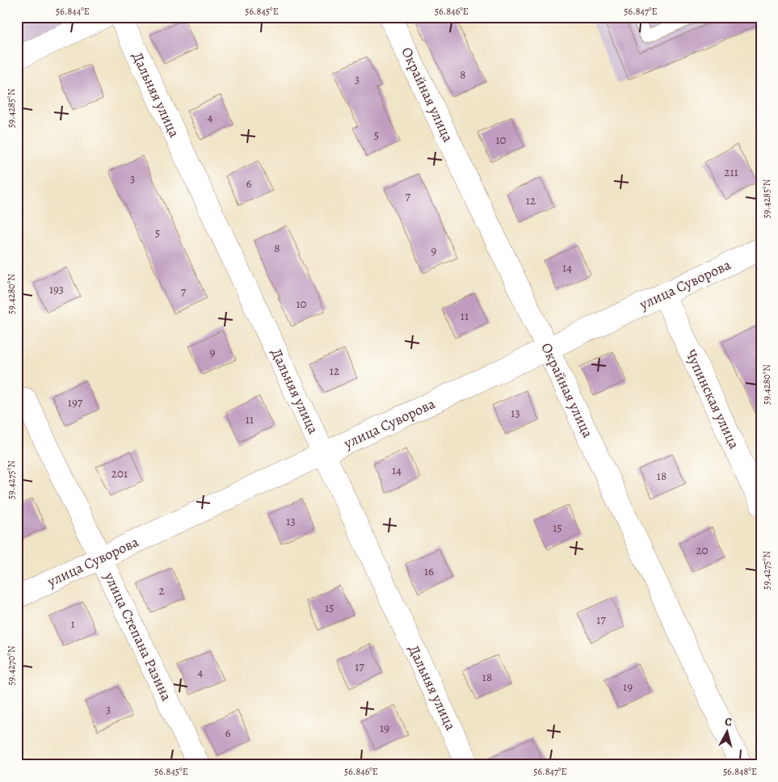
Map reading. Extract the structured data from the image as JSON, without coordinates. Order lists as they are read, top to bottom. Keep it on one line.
{"streets":{"street":["Дальняя улица","Окрайная улица","улица Суворова","Чупинская улица","улица Степана Разина"]},"crossings":[["Дальняя улица","улица Суворова"],["Окрайная улица","улица Суворова"],["улица Суворова","Чупинская улица"],["улица Суворова","улица Степана Разина"]],"house_numbers":["8","3","4","5","10","211","3","6","7","12","5","8","9","14","193","7","10","11","9","12","197","13","11","14","201","18","13","15","20","16","2","15","17","1","17","4","18","19","3","19","6"],"north":"top","coordinates":["56.844°E","56.845°E","56.846°E","56.847°E","59.4285°N","59.4280°N","59.4275°N","59.4270°N","56.848°E"]}
